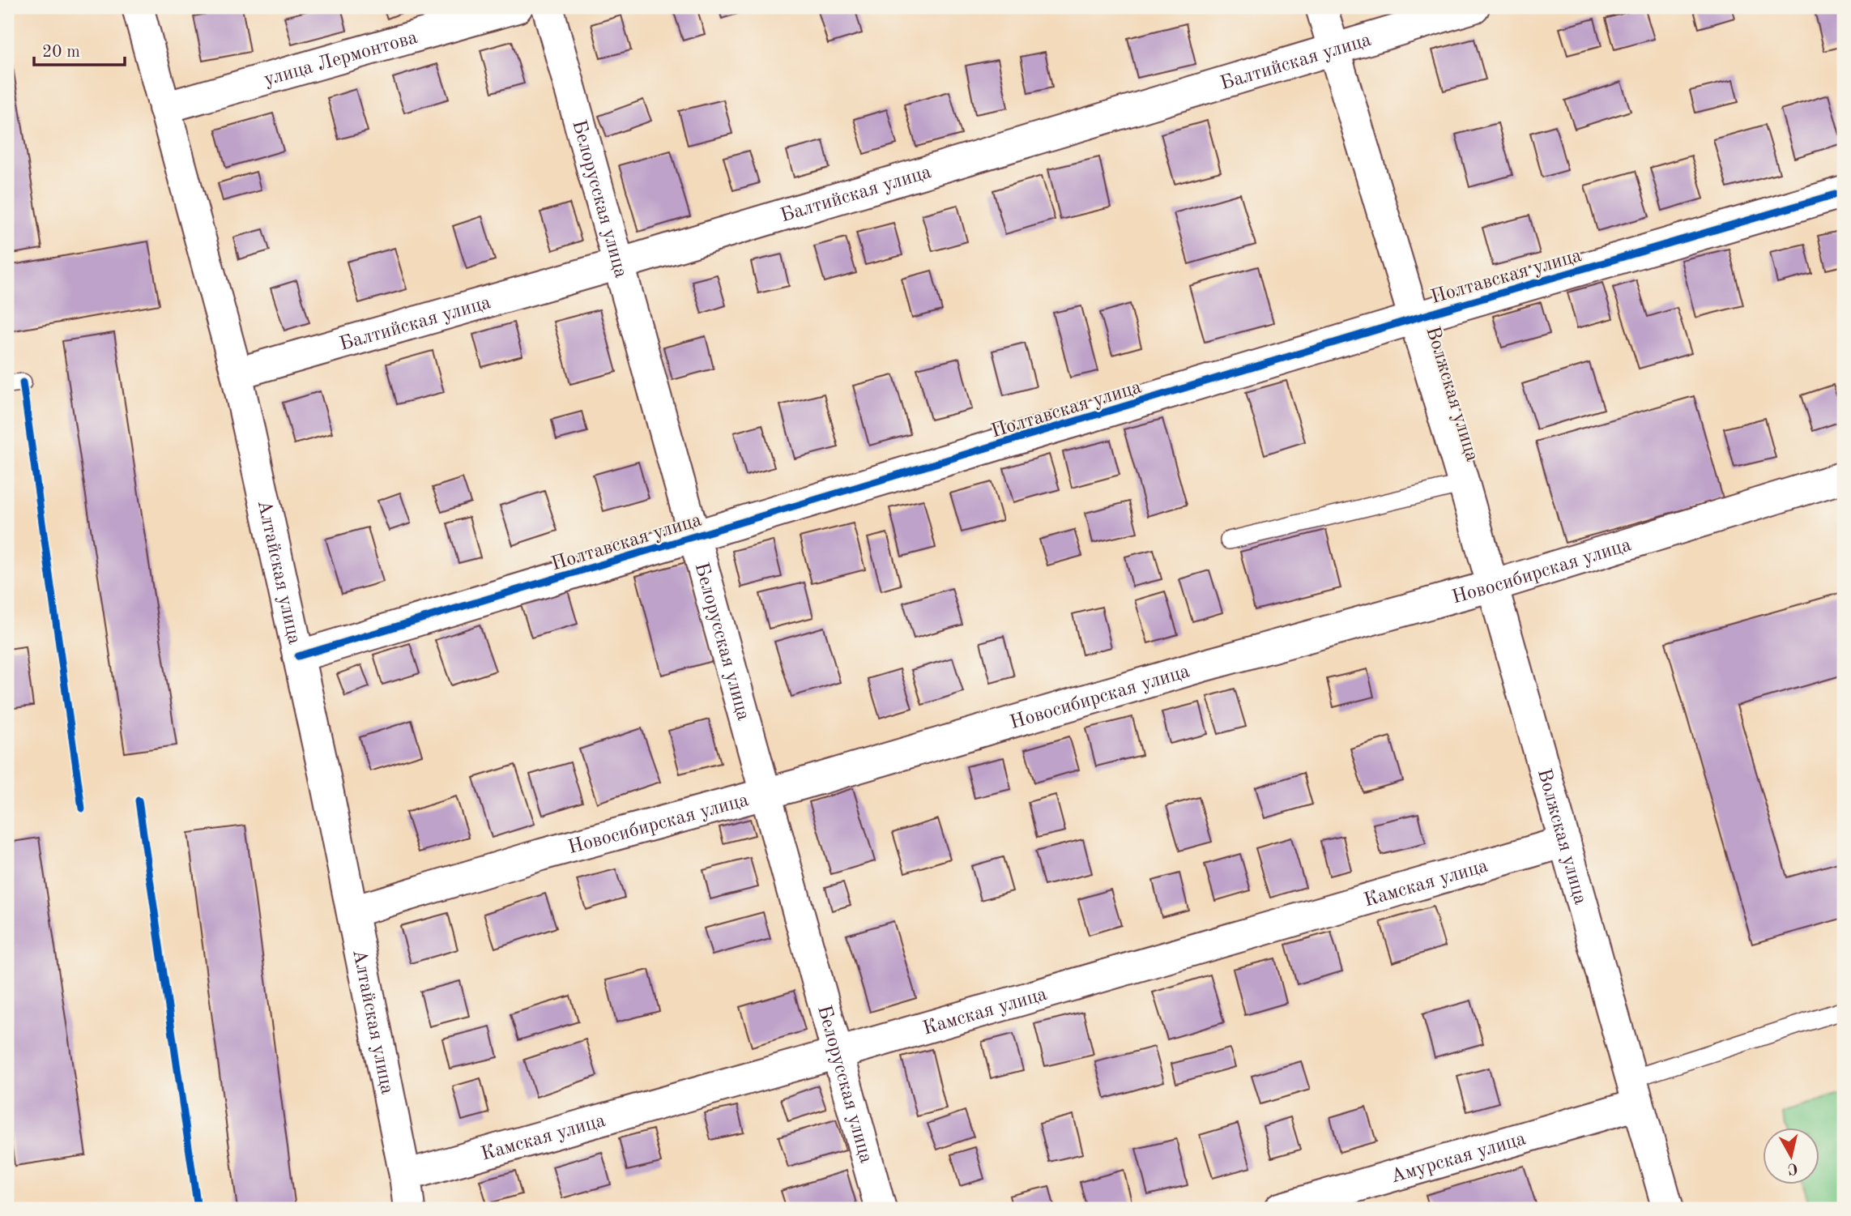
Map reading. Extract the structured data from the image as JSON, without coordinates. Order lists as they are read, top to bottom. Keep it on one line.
{"streets":{"street":["улица Лермонтова","Балтийская улица","Белорусская улица","Полтавская улица","Волжская улица","Новосибирская улица","Алтайская улица","Камская улица","Амурская улица"]},"crossings":[["улица Лермонтова","Алтайская улица"],["Балтийская улица","Белорусская улица"],["Балтийская улица","Волжская улица"],["Балтийская улица","Алтайская улица"],["Белорусская улица","Полтавская улица"],["Белорусская улица","Новосибирская улица"],["Белорусская улица","Камская улица"],["Полтавская улица","Волжская улица"],["Полтавская улица","Алтайская улица"],["Волжская улица","Новосибирская улица"],["Волжская улица","Камская улица"],["Волжская улица","Амурская улица"],["Новосибирская улица","Алтайская улица"],["Алтайская улица","Камская улица"]],"scale_bar":"20 m","north":"bottom"}
